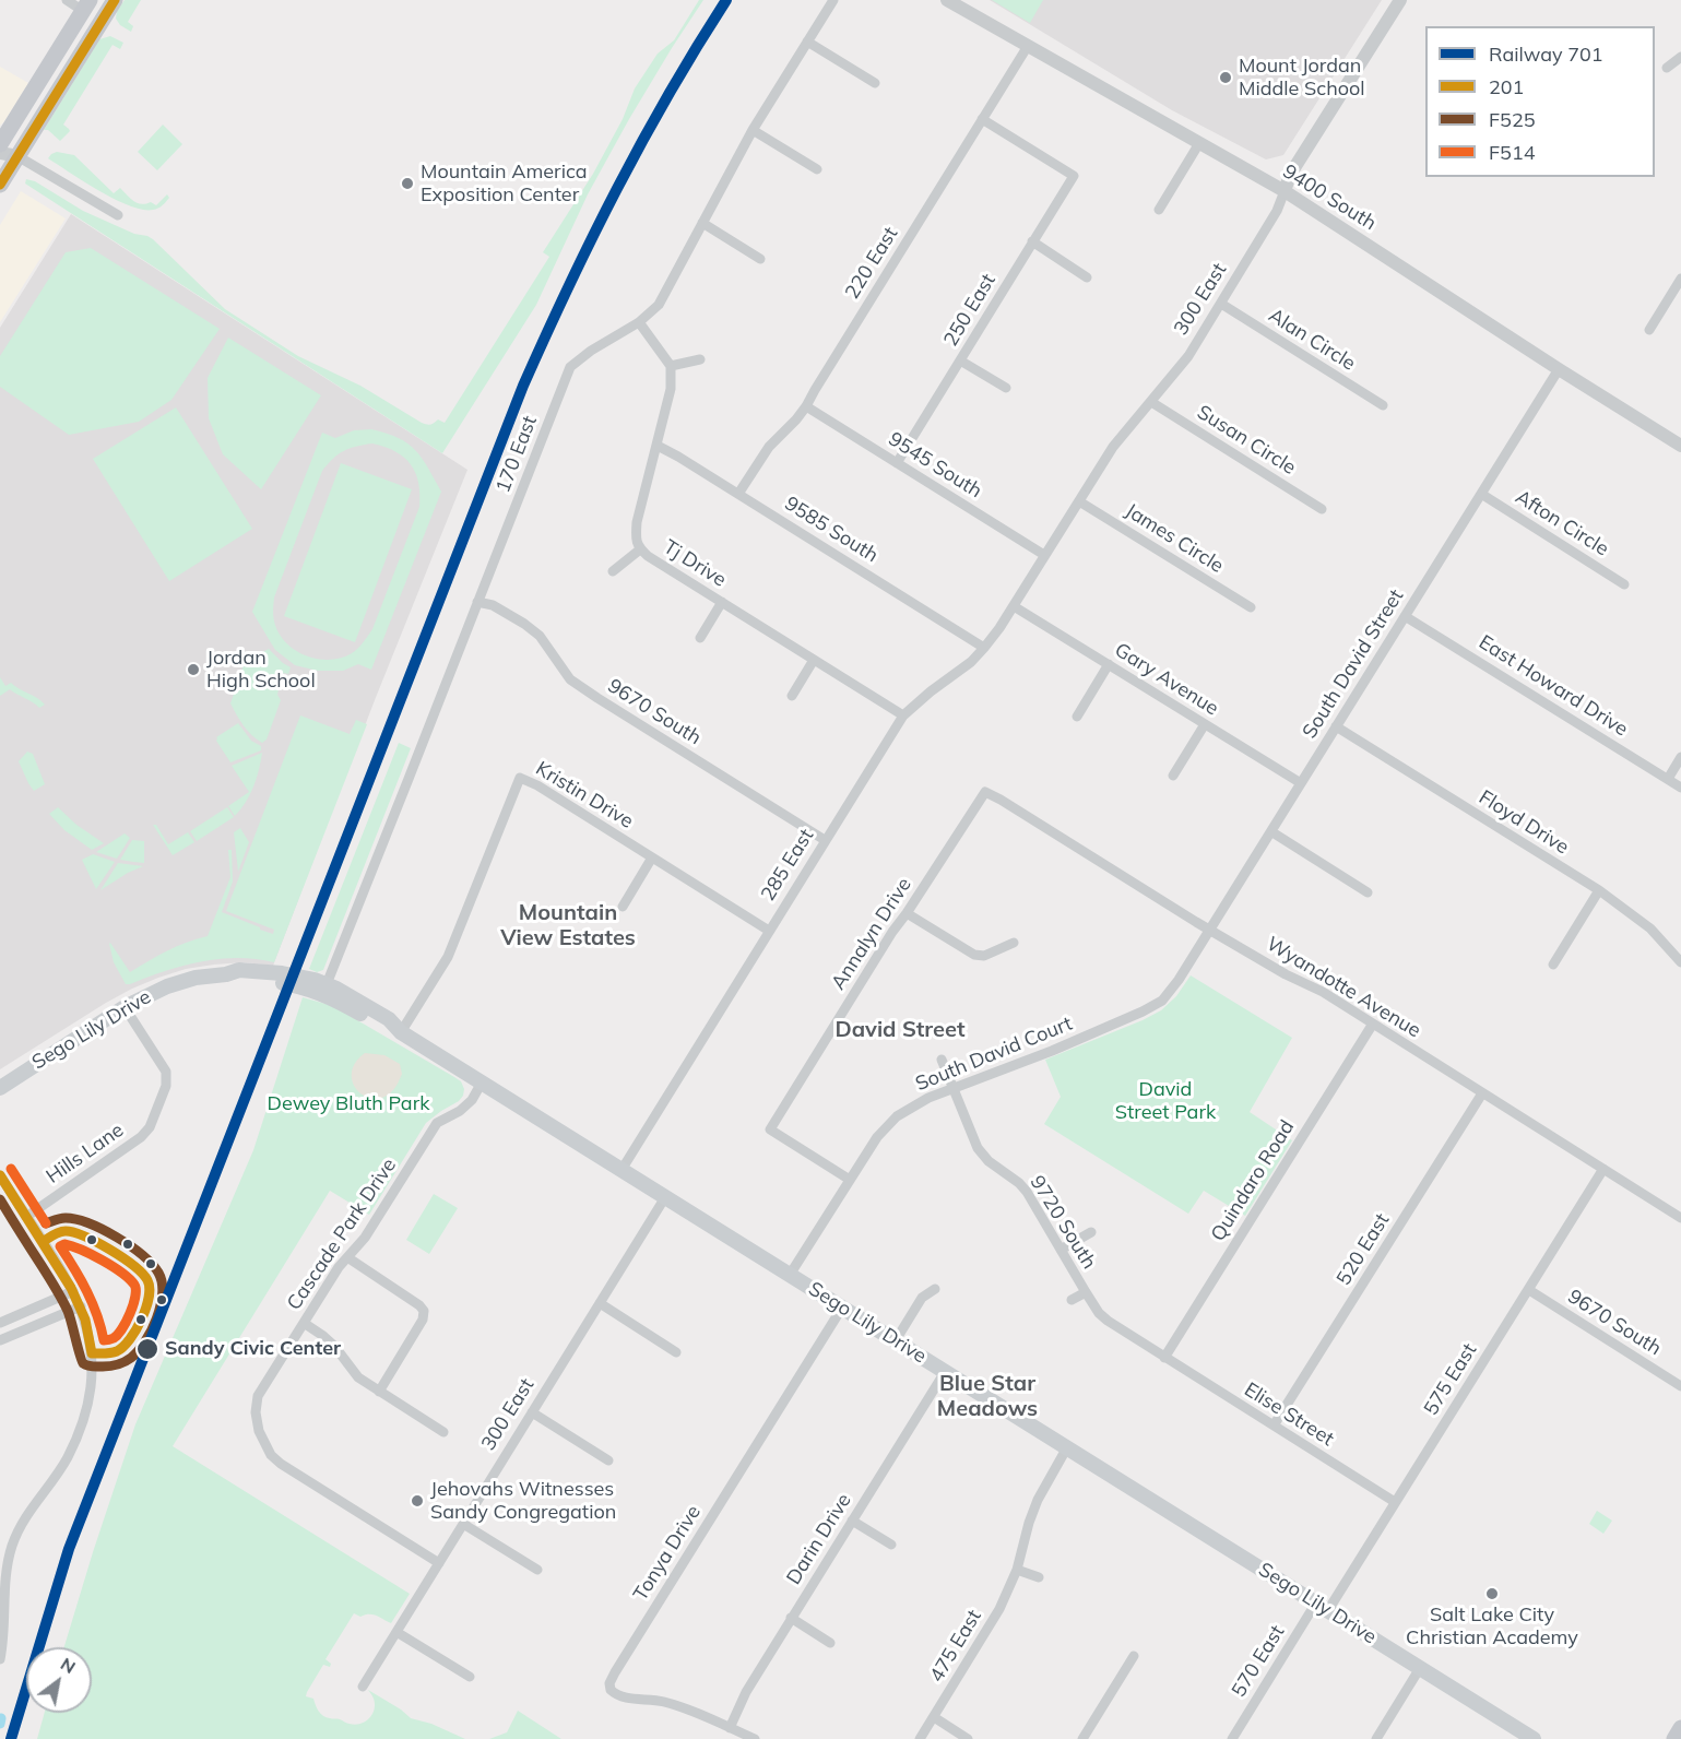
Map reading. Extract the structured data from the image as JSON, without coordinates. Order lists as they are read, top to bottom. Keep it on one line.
{"streets":{"main road":["Sego Lily Drive"],"street":["9400 South","220 East","300 East","250 East","Alan Circle","Susan Circle","170 East","9545 South","Afton Circle","9585 South","James Circle","Tj Drive","South David Street","Gary Avenue","East Howard Drive","9670 South","Kristin Drive","Floyd Drive","285 East","Annalyn Drive","Wyandotte Avenue","South David Court","Hills Lane","Quindaro Road","9720 South","Cascade Park Drive","520 East","575 East","Elise Street","Darin Drive","Tonya Drive","475 East","570 East"]},"crossings":[["9400 South","220 East"],["9400 South","300 East"],["9400 South","South David Street"],["220 East","250 East"],["220 East","9545 South"],["220 East","9585 South"],["300 East","Alan Circle"],["300 East","Susan Circle"],["300 East","9545 South"],["300 East","James Circle"],["300 East","Gary Avenue"],["300 East","285 East"],["300 East","Sego Lily Drive"],["300 East","Cascade Park Drive"],["250 East","9545 South"],["170 East","9670 South"],["170 East","Sego Lily Drive"],["Afton Circle","South David Street"],["9585 South","Tj Drive"],["9585 South","285 East"],["Tj Drive","285 East"],["South David Street","Gary Avenue"],["South David Street","East Howard Drive"],["South David Street","Floyd Drive"],["South David Street","Wyandotte Avenue"],["South David Street","South David Court"],["Gary Avenue","285 East"],["9670 South","285 East"],["9670 South","575 East"],["Kristin Drive","285 East"],["Kristin Drive","Sego Lily Drive"],["285 East","Sego Lily Drive"],["Annalyn Drive","Wyandotte Avenue"],["Annalyn Drive","South David Court"],["Wyandotte Avenue","Quindaro Road"],["Wyandotte Avenue","520 East"],["Wyandotte Avenue","575 East"],["Sego Lily Drive","Hills Lane"],["Sego Lily Drive","Cascade Park Drive"],["Sego Lily Drive","575 East"],["Sego Lily Drive","Darin Drive"],["Sego Lily Drive","Tonya Drive"],["Sego Lily Drive","475 East"],["Sego Lily Drive","570 East"],["South David Court","9720 South"],["Quindaro Road","9720 South"],["Quindaro Road","Elise Street"],["9720 South","Elise Street"],["520 East","Elise Street"],["575 East","Elise Street"],["575 East","570 East"],["Darin Drive","Tonya Drive"]],"districts":["Mountain View Estates","David Street","Blue Star Meadows"],"parks":["David Street Park","Dewey Bluth Park"],"places":["Mount Jordan Middle School","Mountain America Exposition Center","Jordan High School","Sandy Civic Center","Jehovahs Witnesses Sandy Congregation","Salt Lake City Christian Academy"],"lines":["rail line 701","transit line 201","transit line F514","transit line F525"],"legend":["Railway 701","201","F525","F514"],"north":"top right"}
